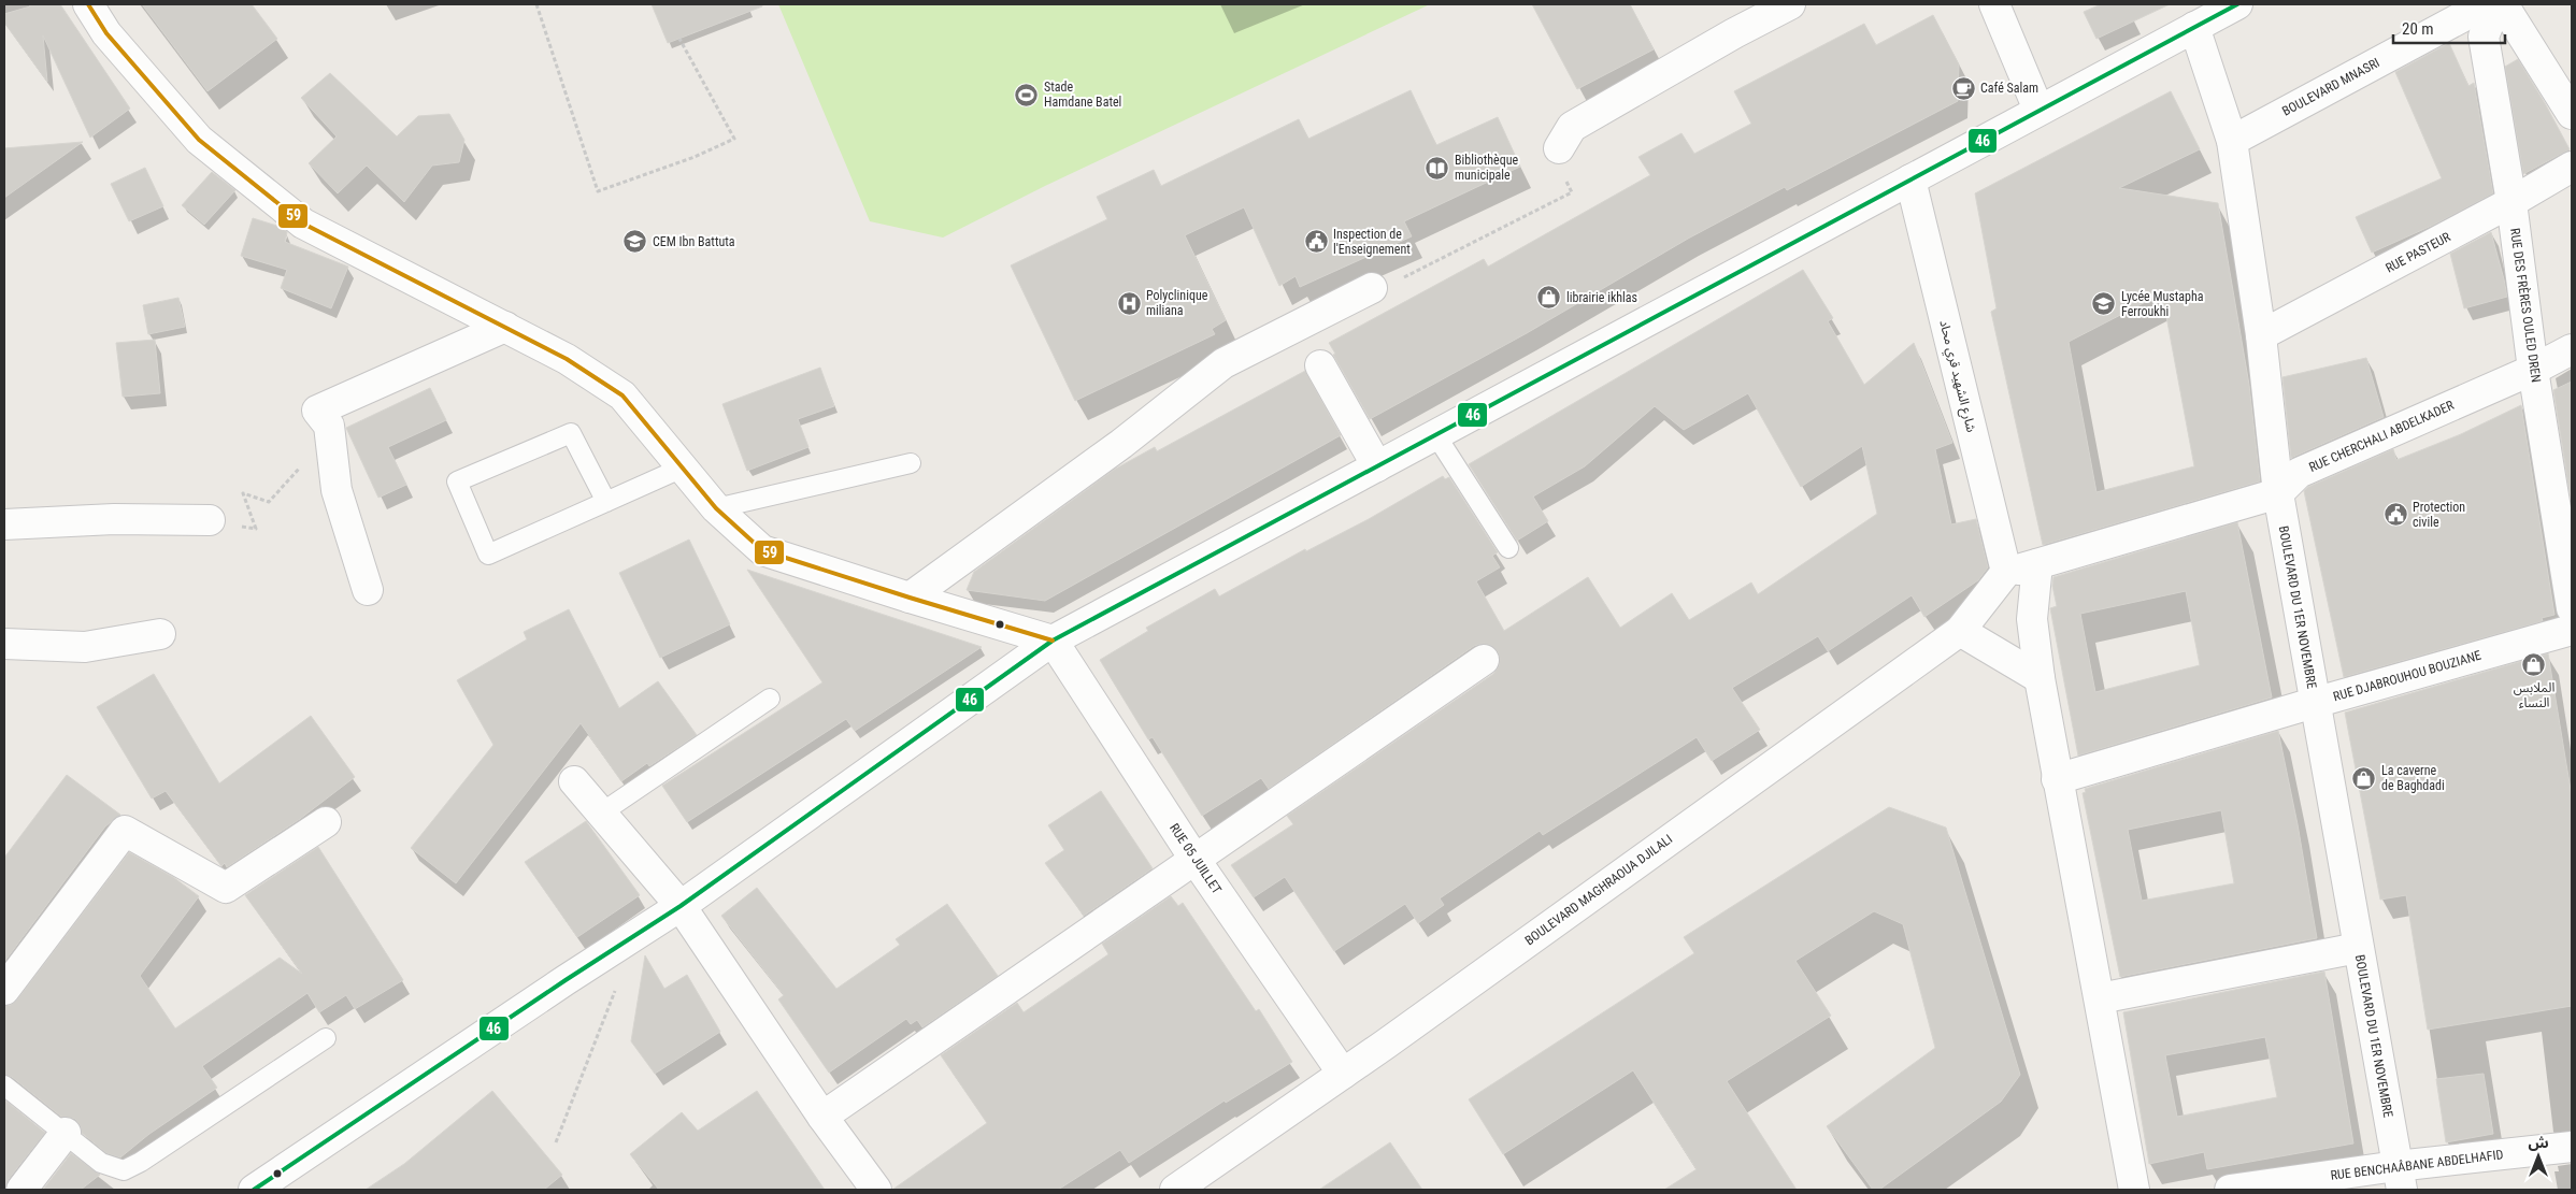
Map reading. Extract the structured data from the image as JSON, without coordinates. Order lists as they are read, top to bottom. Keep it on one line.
{"streets":{"street":["BOULEVARD MNASRI","RUE PASTEUR","RUE DES FRÈRES OULED DREN","شارع الشهيد قري محاد","RUE CHERCHALI ABDELKADER","BOULEVARD DU 1ER NOVEMBRE","RUE DJABROUHOU BOUZIANE","RUE 05 JUILLET","BOULEVARD MAGHRAOUA DJILALI","RUE BENCHAÂBANE ABDELHAFID"]},"crossings":[["BOULEVARD MNASRI","BOULEVARD DU 1ER NOVEMBRE"],["RUE PASTEUR","RUE DES FRÈRES OULED DREN"],["RUE PASTEUR","BOULEVARD DU 1ER NOVEMBRE"],["RUE DES FRÈRES OULED DREN","RUE CHERCHALI ABDELKADER"],["شارع الشهيد قري محاد","RUE CHERCHALI ABDELKADER"],["شارع الشهيد قري محاد","BOULEVARD MAGHRAOUA DJILALI"],["RUE CHERCHALI ABDELKADER","BOULEVARD DU 1ER NOVEMBRE"],["RUE CHERCHALI ABDELKADER","BOULEVARD MAGHRAOUA DJILALI"],["BOULEVARD DU 1ER NOVEMBRE","RUE DJABROUHOU BOUZIANE"],["BOULEVARD DU 1ER NOVEMBRE","RUE BENCHAÂBANE ABDELHAFID"],["RUE 05 JUILLET","BOULEVARD MAGHRAOUA DJILALI"]],"places":{"cafe":["Café Salam"],"sports":["Stade Hamdane Batel"],"library":["Bibliothèque municipale"],"school or university":["CEM Ibn Battuta","Lycée Mustapha Ferroukhi"],"public building":["Inspection de l'Enseignement","Protection civile"],"shop":["librairie ikhlas","الملابس النساء","La caverne de Baghdadi"],"hospital":["Polyclinique miliana"]},"lines":["transit line 46","transit line 59"],"scale_bar":"20 m","north":"top"}
